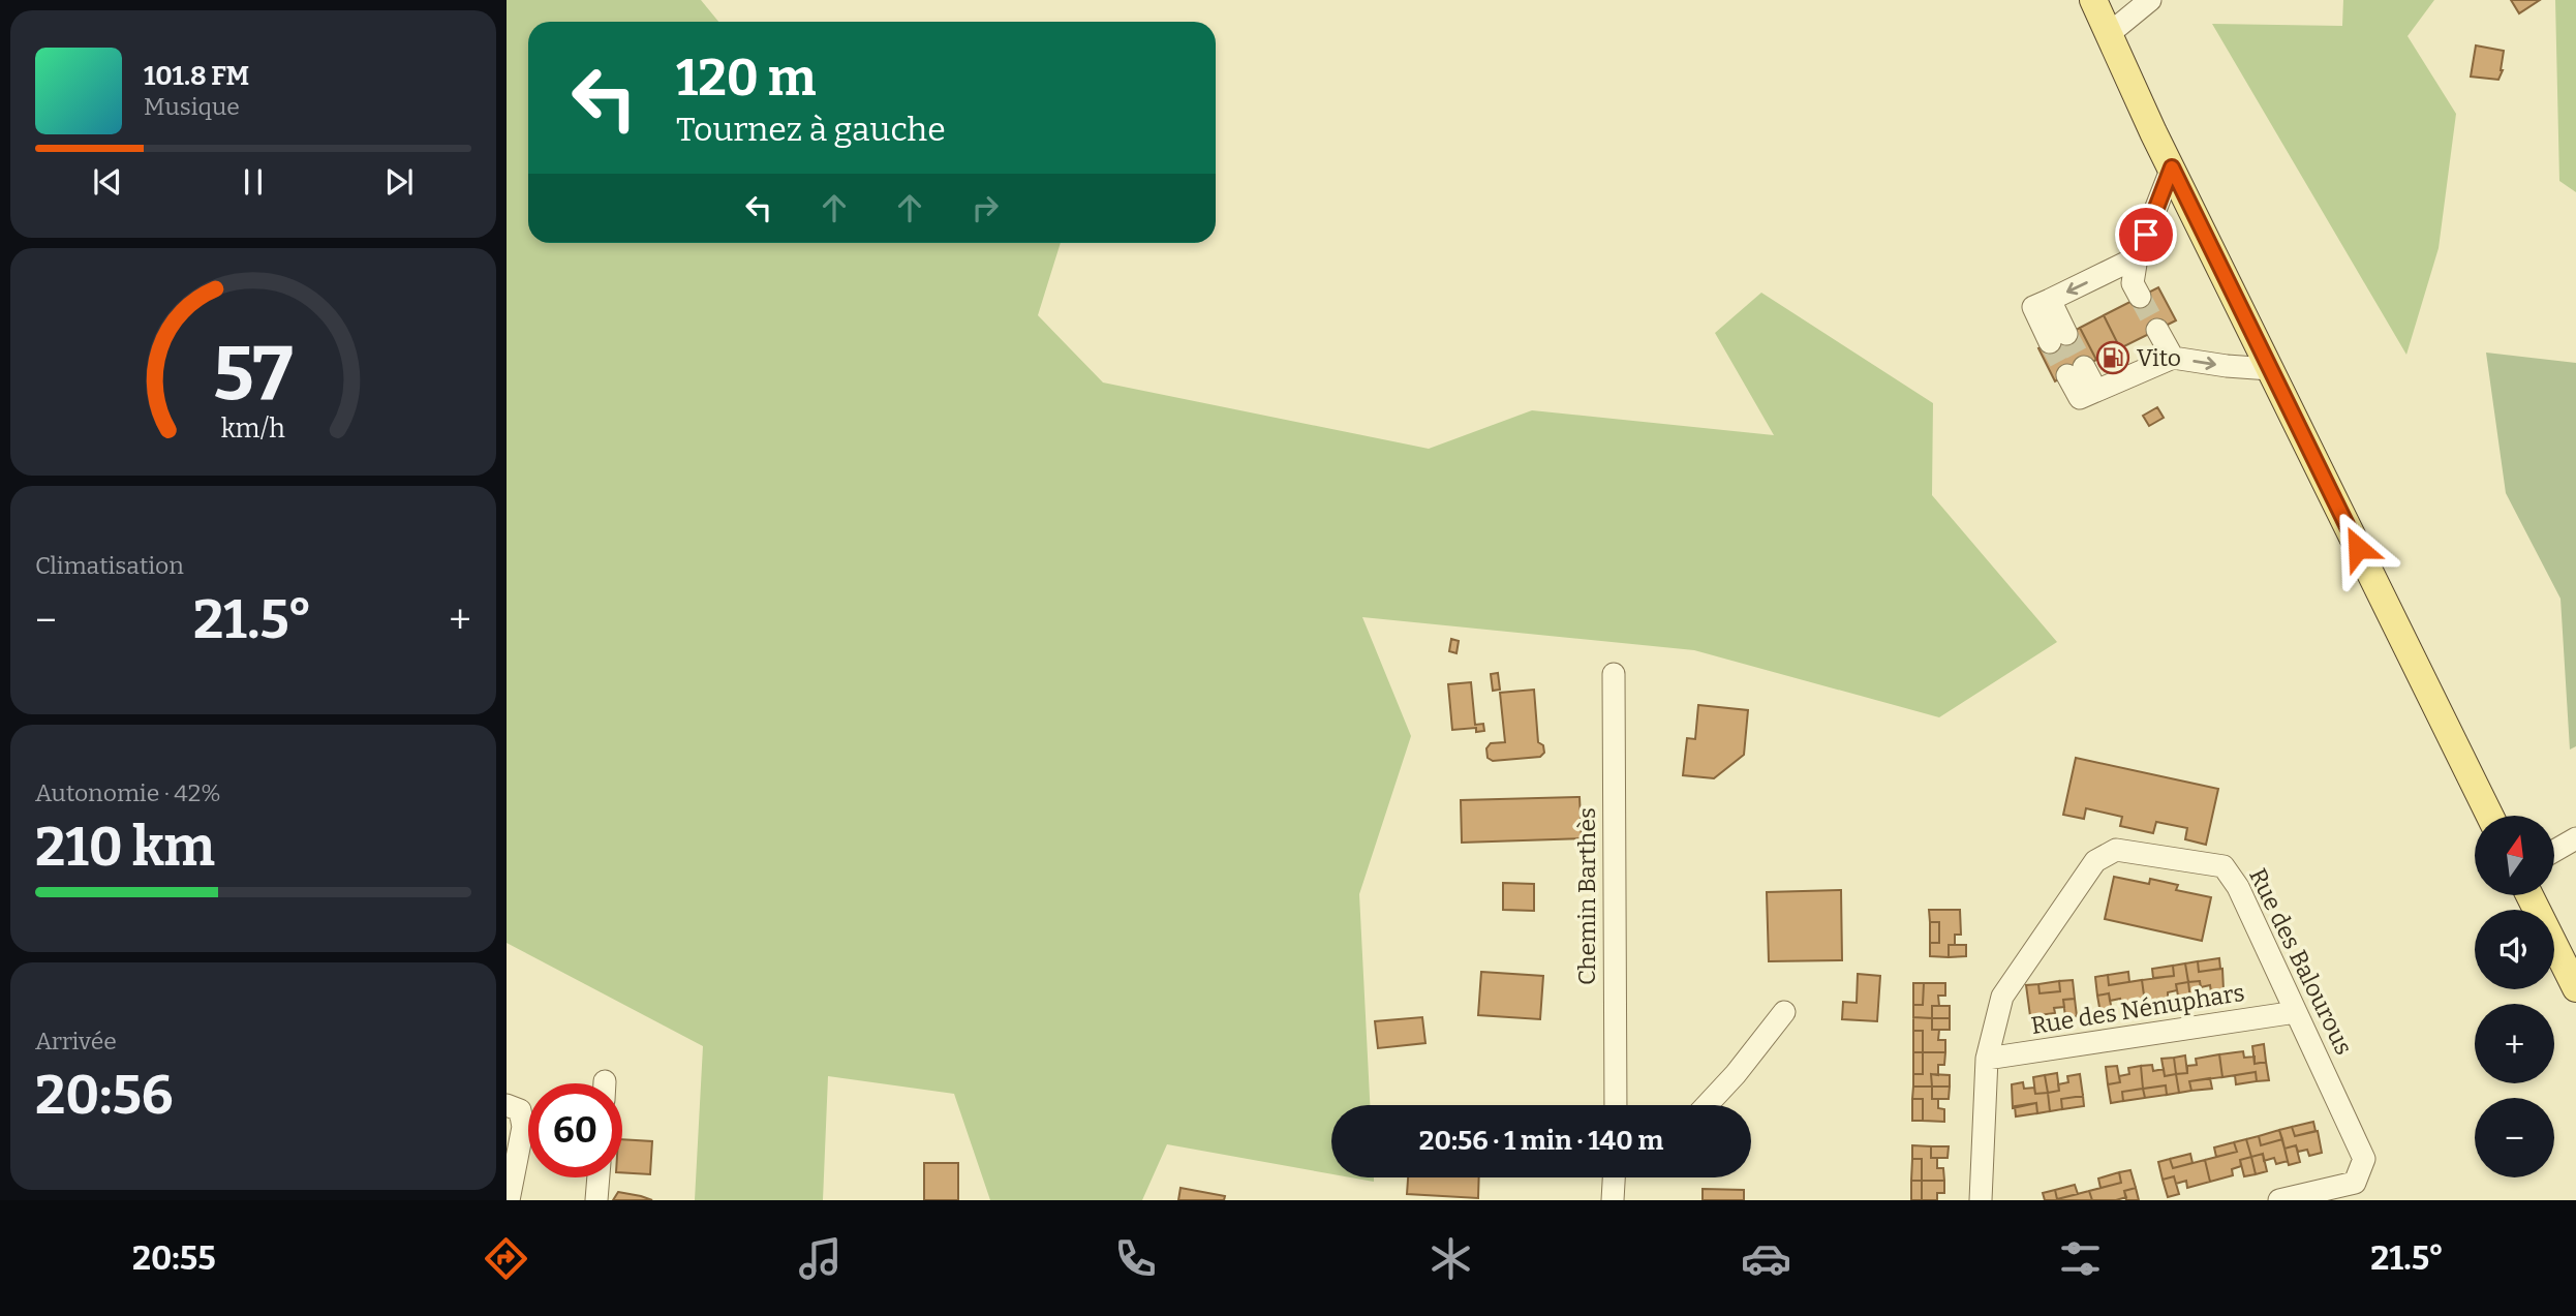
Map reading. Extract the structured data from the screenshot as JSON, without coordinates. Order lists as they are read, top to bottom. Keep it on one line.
{"streets":{"street":["Chemin Barthès","Rue des Balourous","Rue des Nénuphars"]},"crossings":[["Rue des Balourous","Rue des Nénuphars"]],"places":{"fuel station":["Vito"]},"north":"top","page":{"turn":["120 m","Tournez à gauche"],"song":["101.8 FM","Musique"],"tile":["Climatisation",["Autonomie · 42%","210 km"],["Arrivée","20:56"]],"heat":["−","21.5°","+"],"map_buttons":["+","−"],"limit":"60","trip":"20:56 · 1 min · 140 m","tabs":["20:55","21.5°"],"gauge":["57","km/h"]}}
